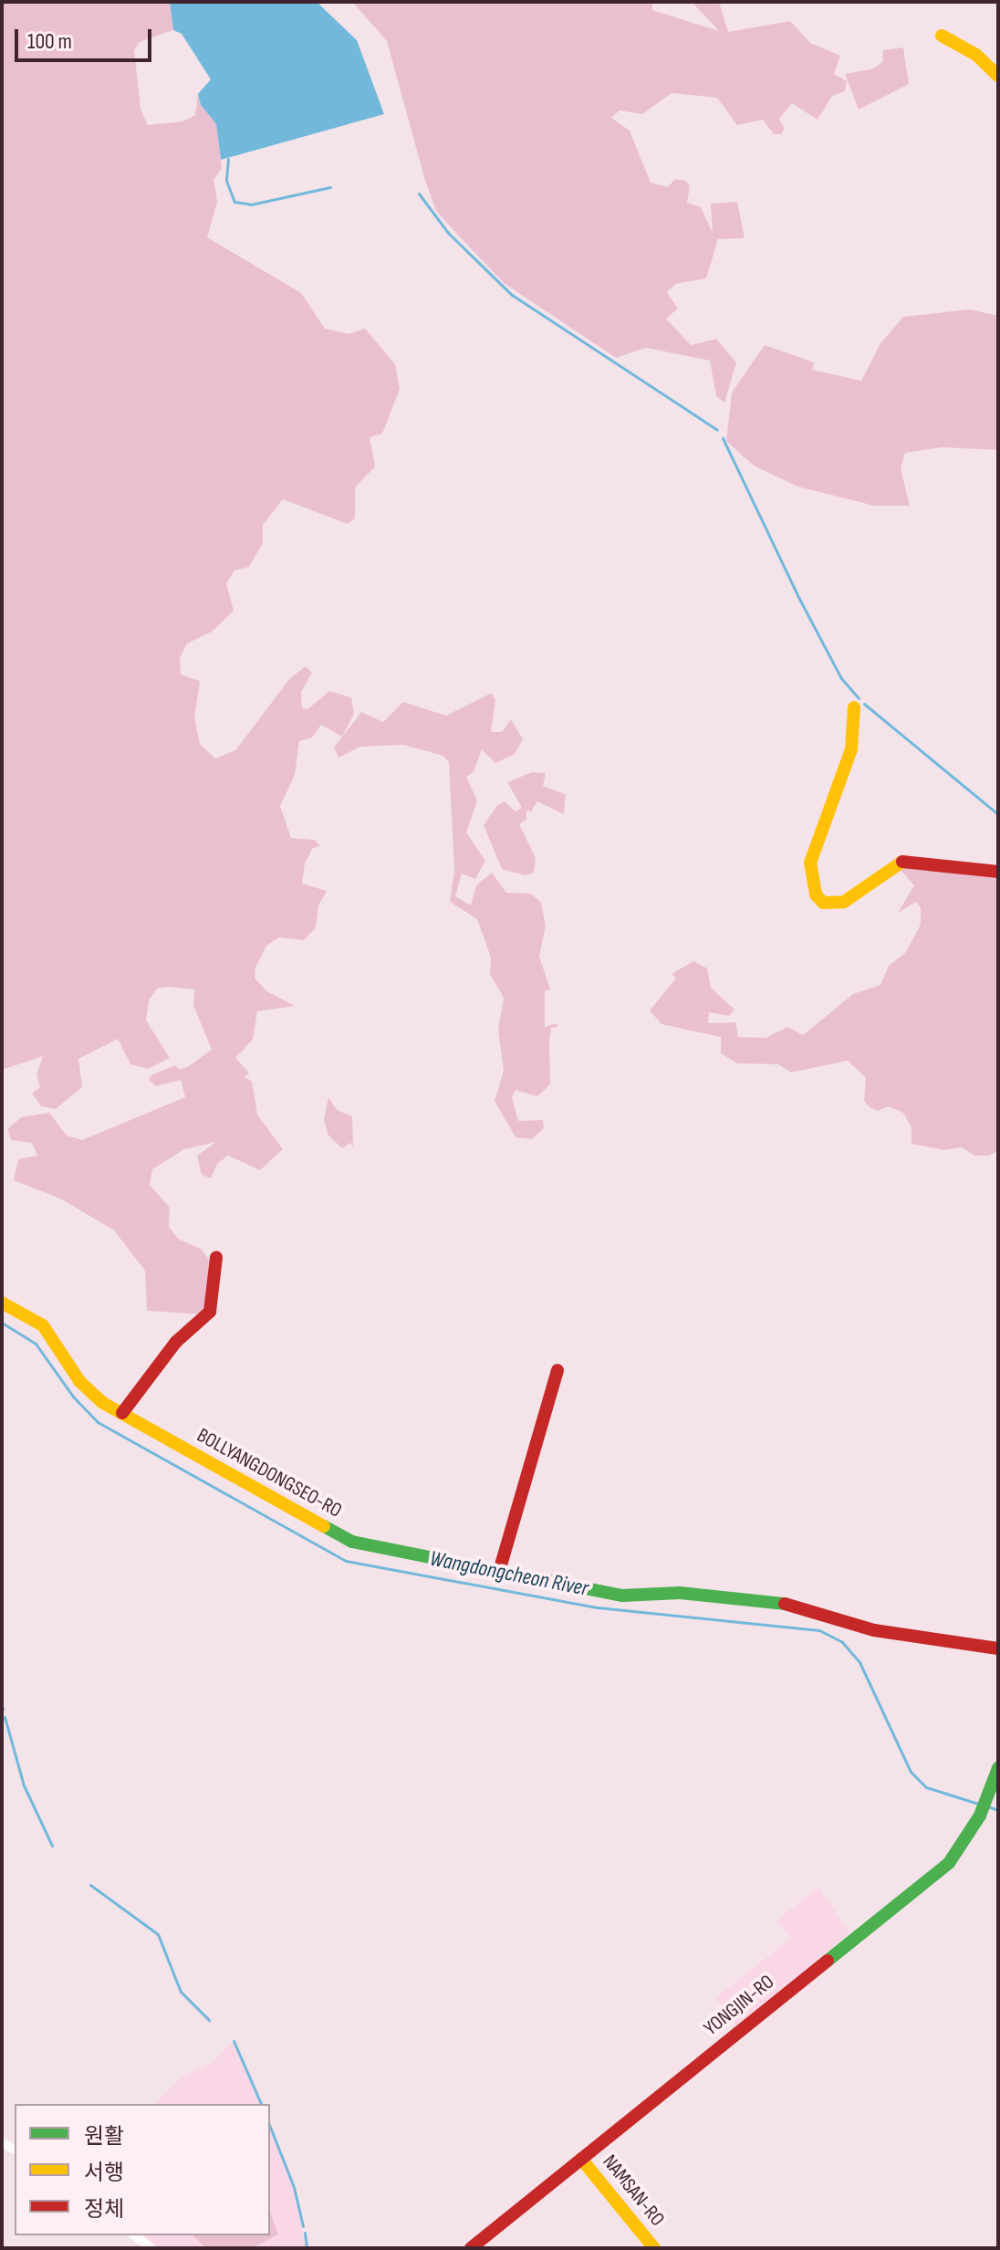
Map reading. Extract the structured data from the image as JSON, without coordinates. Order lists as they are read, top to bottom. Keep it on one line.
{"streets":{"street":["BOLLYANGDONGSEO-RO","YONGJIN-RO","NAMSAN-RO"]},"crossings":[["YONGJIN-RO","NAMSAN-RO"]],"water":["Wangdongcheon River"],"legend":["원활","서행","정체"],"scale_bar":"100 m"}
